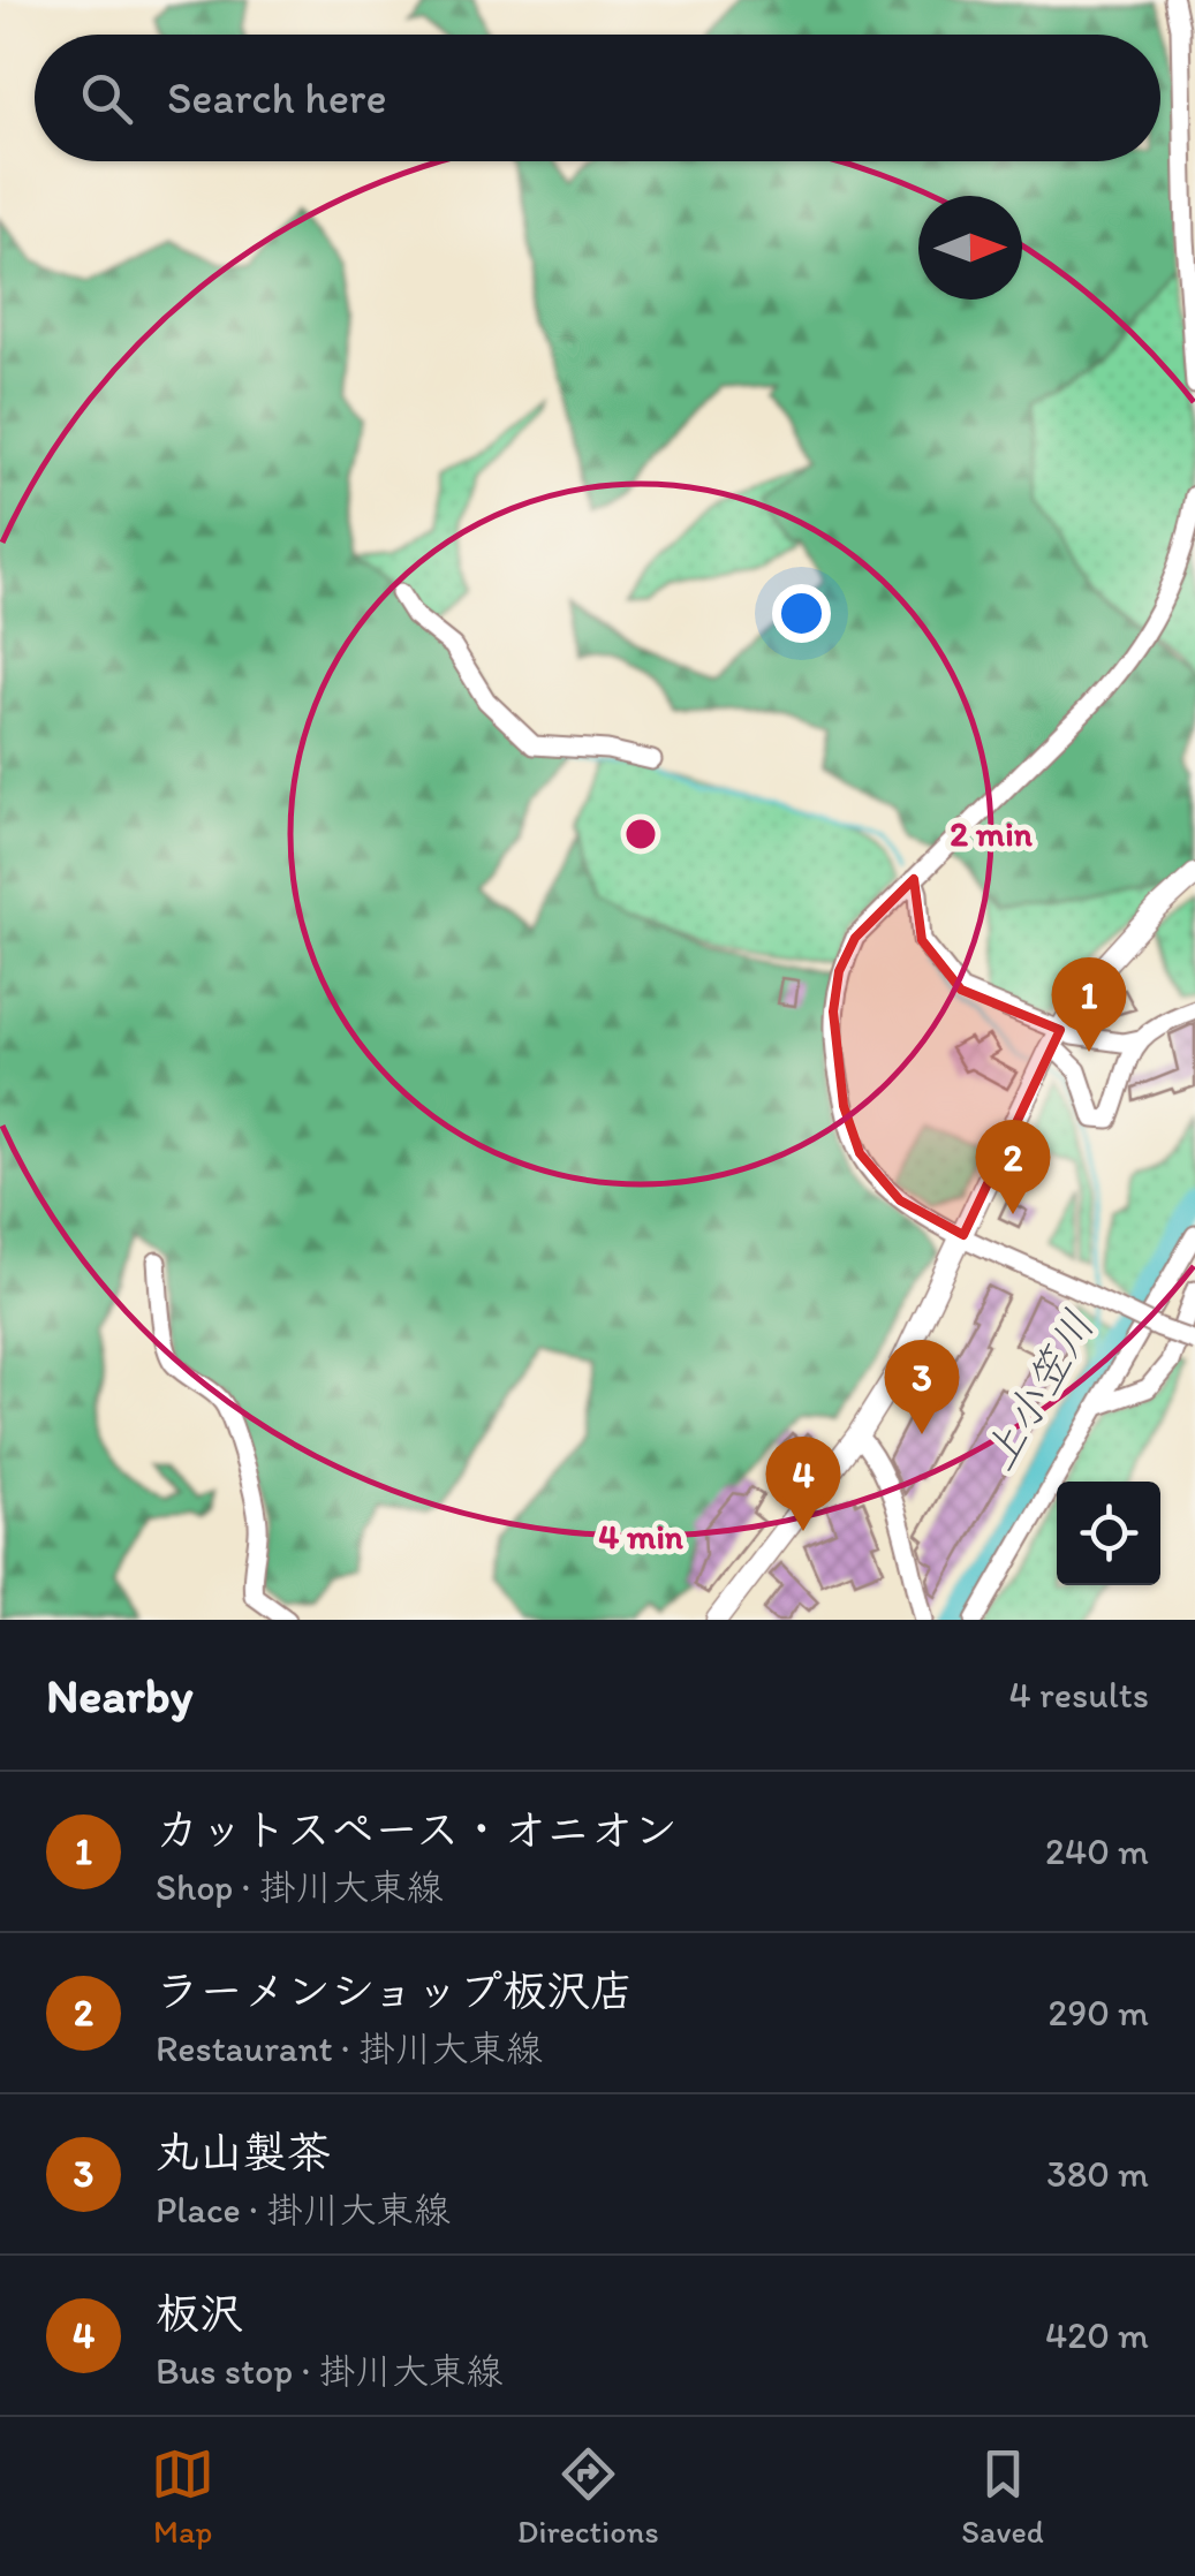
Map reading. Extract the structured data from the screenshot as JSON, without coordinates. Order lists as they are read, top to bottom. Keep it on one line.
{"water":["上小笠川"],"north":"right","page":{"search":"Search here","pins":["1","2","3","4"],"heading":["Nearby","4 results"],"list":[{"mark":"1","name":"カットスペース・オニオン","note":"Shop · 掛川大東線","value":"240 m"},{"mark":"2","name":"ラーメンショップ板沢店","note":"Restaurant · 掛川大東線","value":"290 m"},{"mark":"3","name":"丸山製茶","note":"Place · 掛川大東線","value":"380 m"},{"mark":"4","name":"板沢","note":"Bus stop · 掛川大東線","value":"420 m"}],"nav":["Map","Directions","Saved"]},"rings":["2 min","4 min"]}
